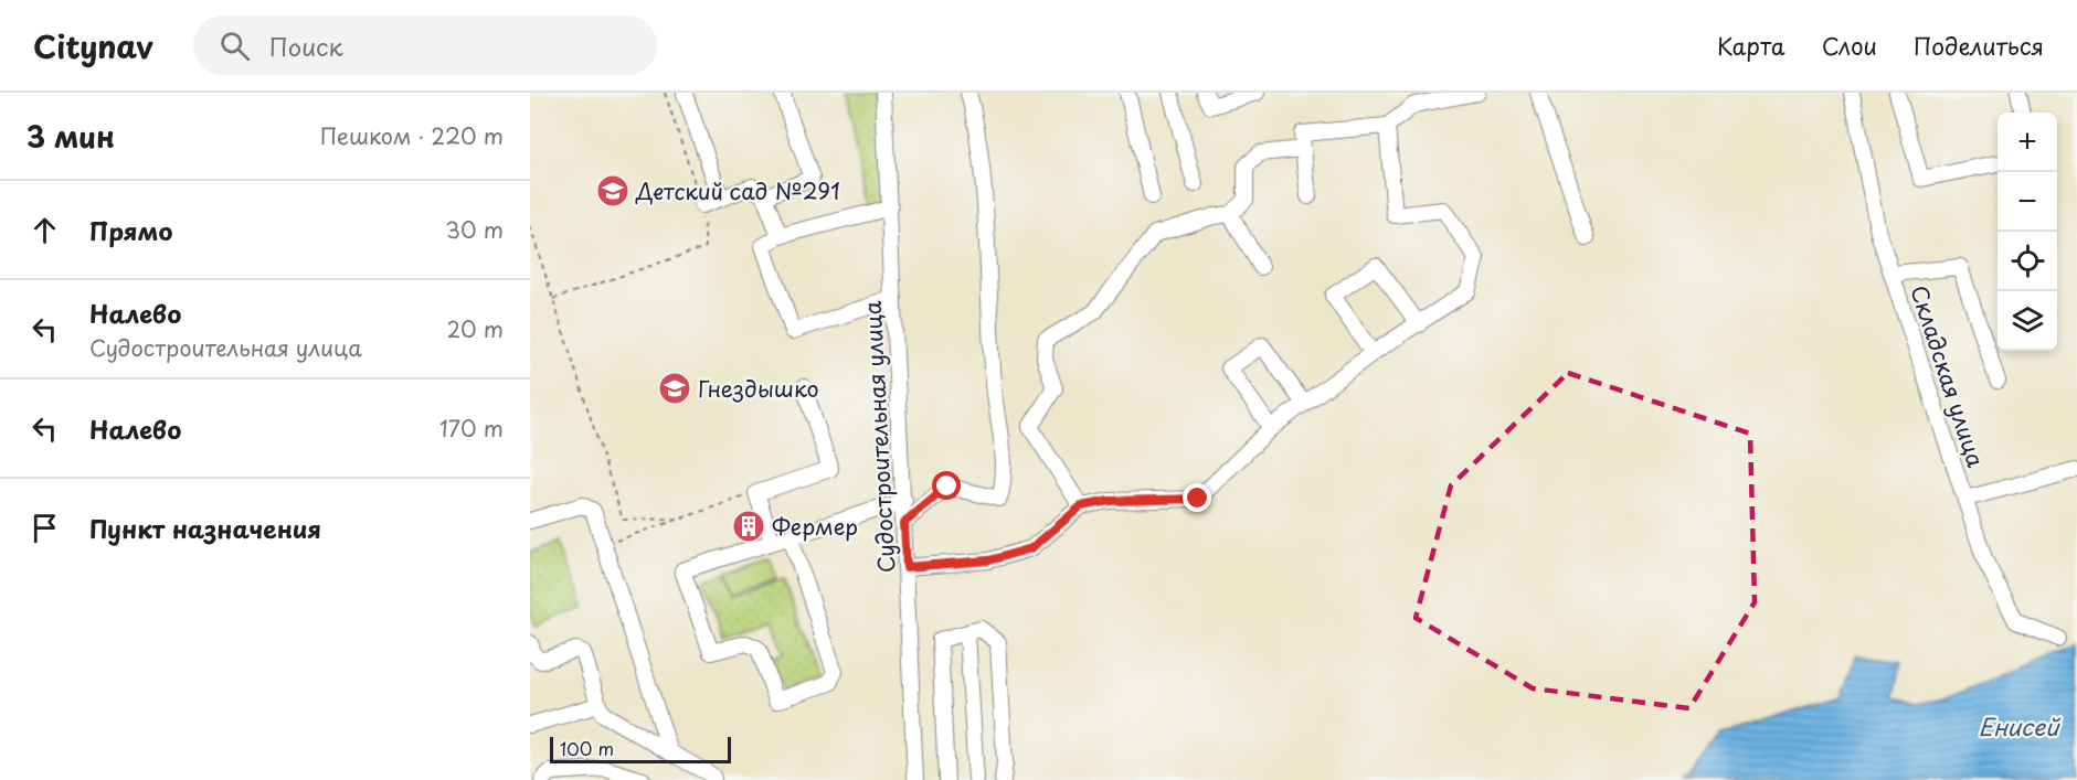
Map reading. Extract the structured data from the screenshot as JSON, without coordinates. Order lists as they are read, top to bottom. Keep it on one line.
{"streets":{"street":["Складская улица","Судостроительная улица"]},"water":["Енисей"],"places":{"school or university":["Детский сад №291","Гнездышко"],"building":["Фермер"]},"scale_bar":"100 m","page":{"header":"Citynav","search":"Поиск","nav":["Карта","Слои","Поделиться"],"heading":["3 мин","Пешком · 220 m"],"map_buttons":["+","−"],"list":[["Прямо","30 m"],["Налево","Судостроительная улица","20 m"],["Налево","170 m"],"Пункт назначения"],"scale":"100 m"}}
